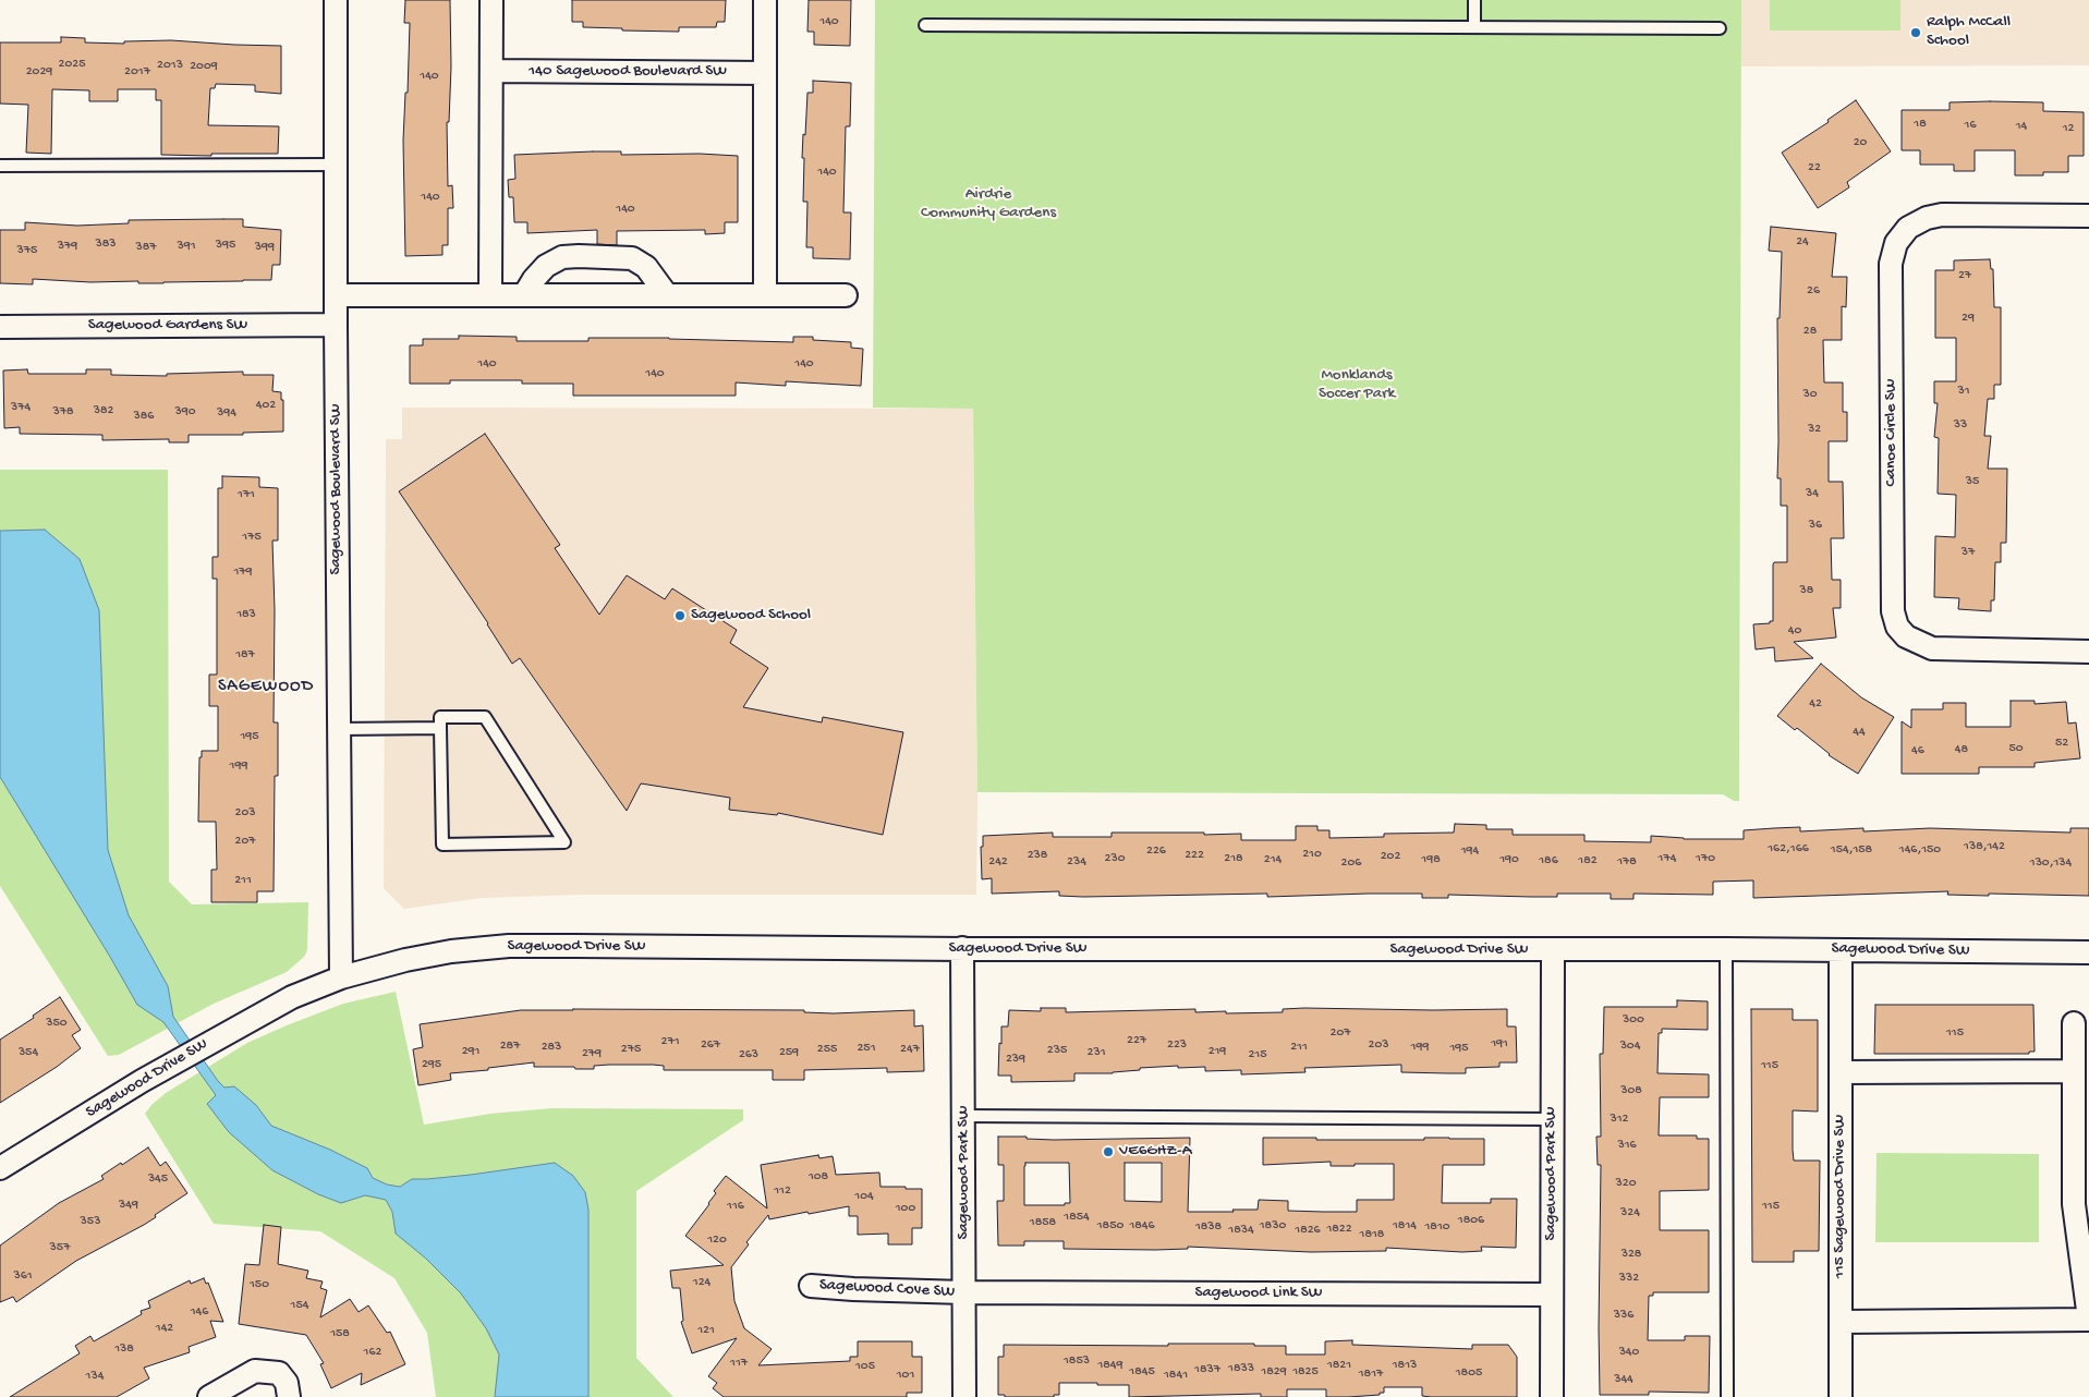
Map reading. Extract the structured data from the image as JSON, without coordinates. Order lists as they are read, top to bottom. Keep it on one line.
{"streets":{"street":["140 Sagewood Boulevard SW","Sagewood Gardens SW","Canoe Circle SW","Sagewood Boulevard SW","Sagewood Drive SW","Sagewood Park SW","115 Sagewood Drive SW","Sagewood Cove SW","Sagewood Link SW"]},"crossings":[["Sagewood Gardens SW","Sagewood Boulevard SW"],["Sagewood Boulevard SW","Sagewood Drive SW"],["Sagewood Drive SW","Sagewood Park SW"],["Sagewood Drive SW","115 Sagewood Drive SW"],["Sagewood Park SW","Sagewood Cove SW"],["Sagewood Park SW","Sagewood Link SW"],["Sagewood Cove SW","Sagewood Link SW"]],"districts":["SAGEWOOD"],"parks":["Airdrie Community Gardens","Monklands Soccer Park"],"places":["Ralph McCall School","Sagewood School","VE6GHZ-A"],"house_numbers":["140","2025","2013","2009","2029","2017","140","18","16","14","12","20","22","140","140","140","24","383","395","379","391","387","399","375","27","26","29","28","140","140","140","31","30","402","374","382","378","390","394","386","33","32","35","34","171","36","175","37","179","38","183","40","187","42","44","195","52","50","48","46","199","203","207","138,142","162,166","154,158","146,150","226","194","210","238","222","202","230","218","174","170","214","198","190","186","182","242","234","178","206","130,134","211","300","350","207","115","227","271","191","267","223","203","287","304","283","211","199","251","195","275","255","247","235","291","219","354","259","231","279","263","215","239","295","115","308","312","316","108","345","320","112","104","349","116","115","100","324","1854","1806","353","1858","1850","1846","1830","1814","1838","1810","1822","1834","1826","1818","120","357","328","361","332","124","150","154","146","336","142","121","158","138","162","340","1853","117","1849","1821","1813","105","1833","1837","1845","1829","1825","1805","1817","101","1841","134","344"]}
